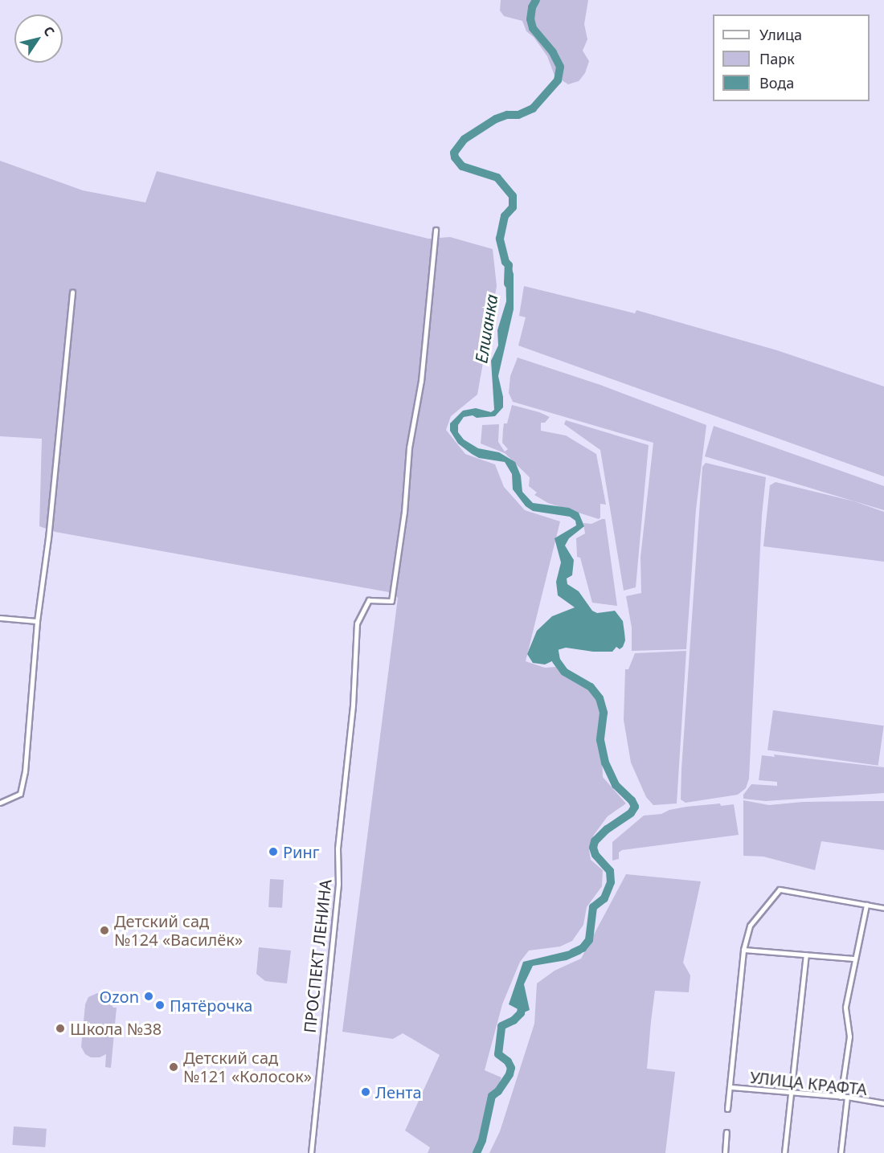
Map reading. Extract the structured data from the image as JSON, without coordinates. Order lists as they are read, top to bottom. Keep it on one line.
{"streets":{"street":["ПРОСПЕКТ ЛЕНИНА","УЛИЦА КРАФТА"]},"water":["Елшанка"],"places":["Ринг","Детский сад №124 «Василёк»","Ozon","Пятёрочка","Школа №38","Детский сад №121 «Колосок»","Лента"],"legend":["Улица","Парк","Вода"],"north":"top right"}
